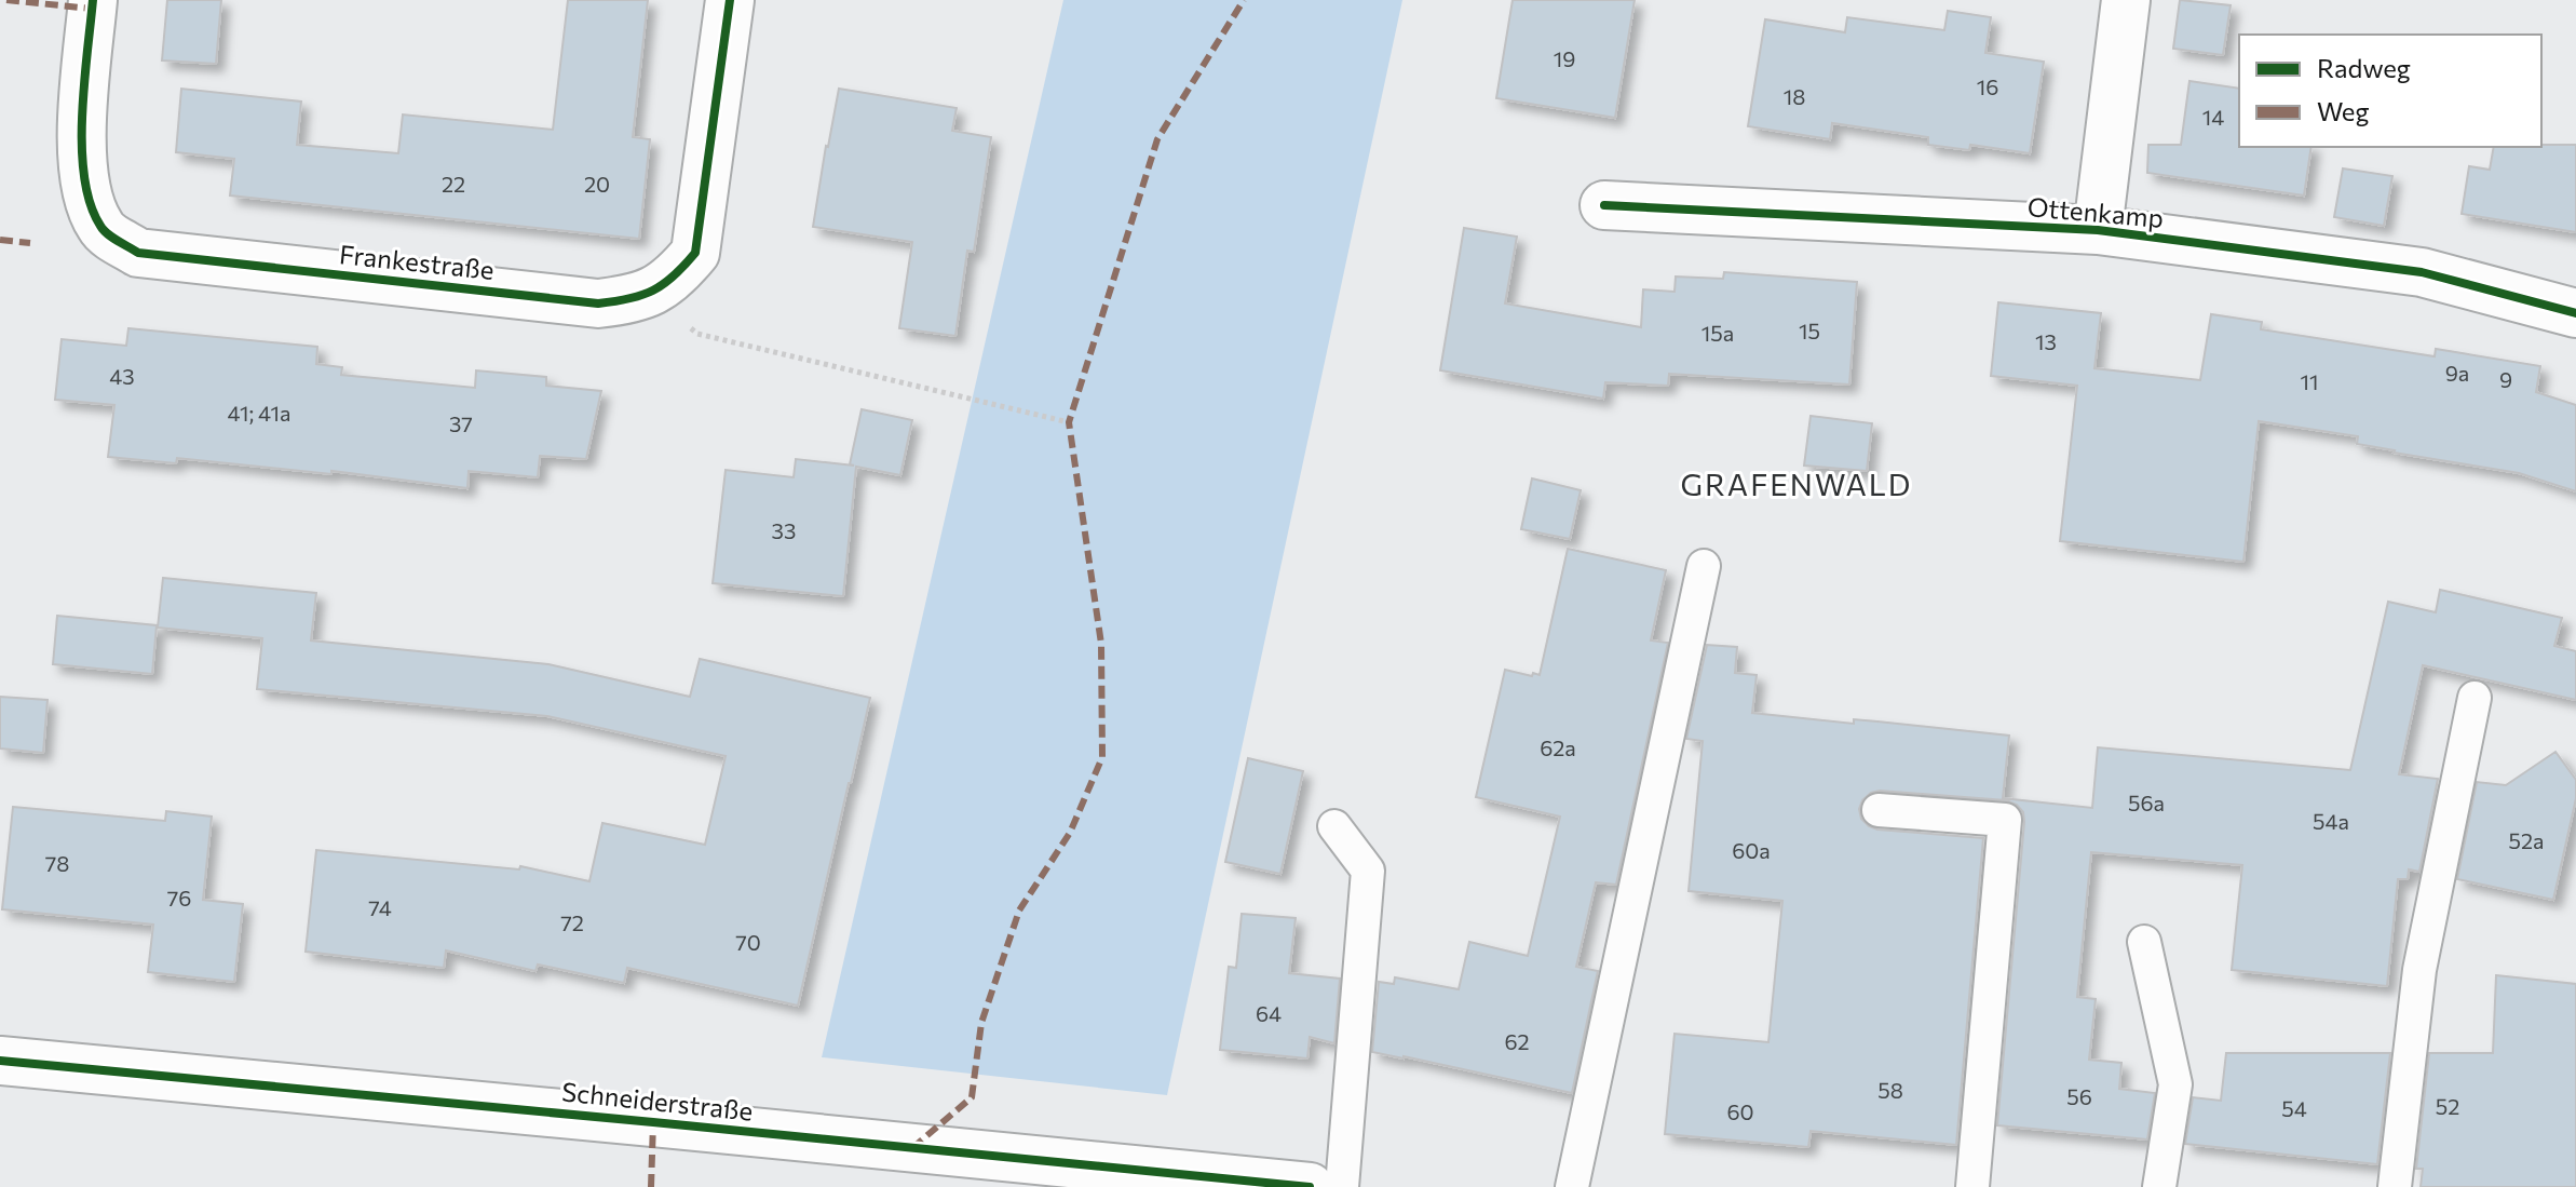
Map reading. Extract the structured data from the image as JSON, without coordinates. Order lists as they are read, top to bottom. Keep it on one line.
{"streets":{"street":["Ottenkamp","Frankestraße","Schneiderstraße"]},"districts":["GRAFENWALD"],"house_numbers":["19","16","18","14","22","20","15","15a","13","9a","43","9","11","41; 41a","37","33","62a","56a","54a","52a","60a","78","76","74","72","70","64","62","58","56","52","54","60"],"legend":["Radweg","Weg"]}
